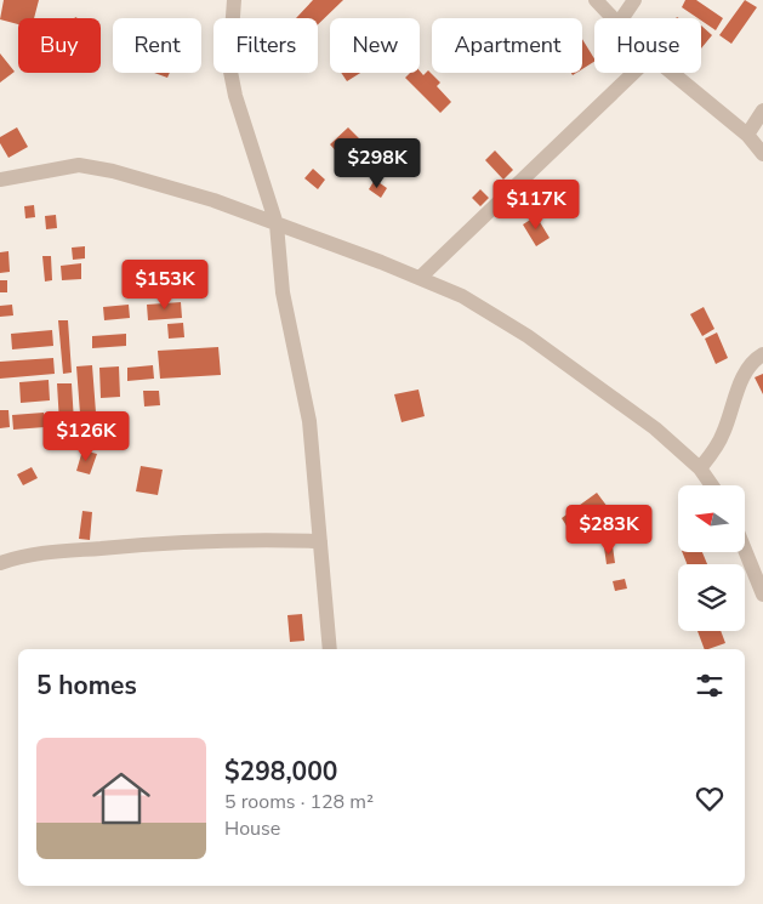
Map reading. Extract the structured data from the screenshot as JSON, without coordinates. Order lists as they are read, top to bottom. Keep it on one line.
{"north":"left","page":{"chip":["Buy","Rent","Filters","New","Apartment","House"],"price":["$298K","$117K","$153K","$126K","$283K"],"heading":"5 homes","list":[{"name":"$298,000","note":"5 rooms · 128 m² · House"}]}}
